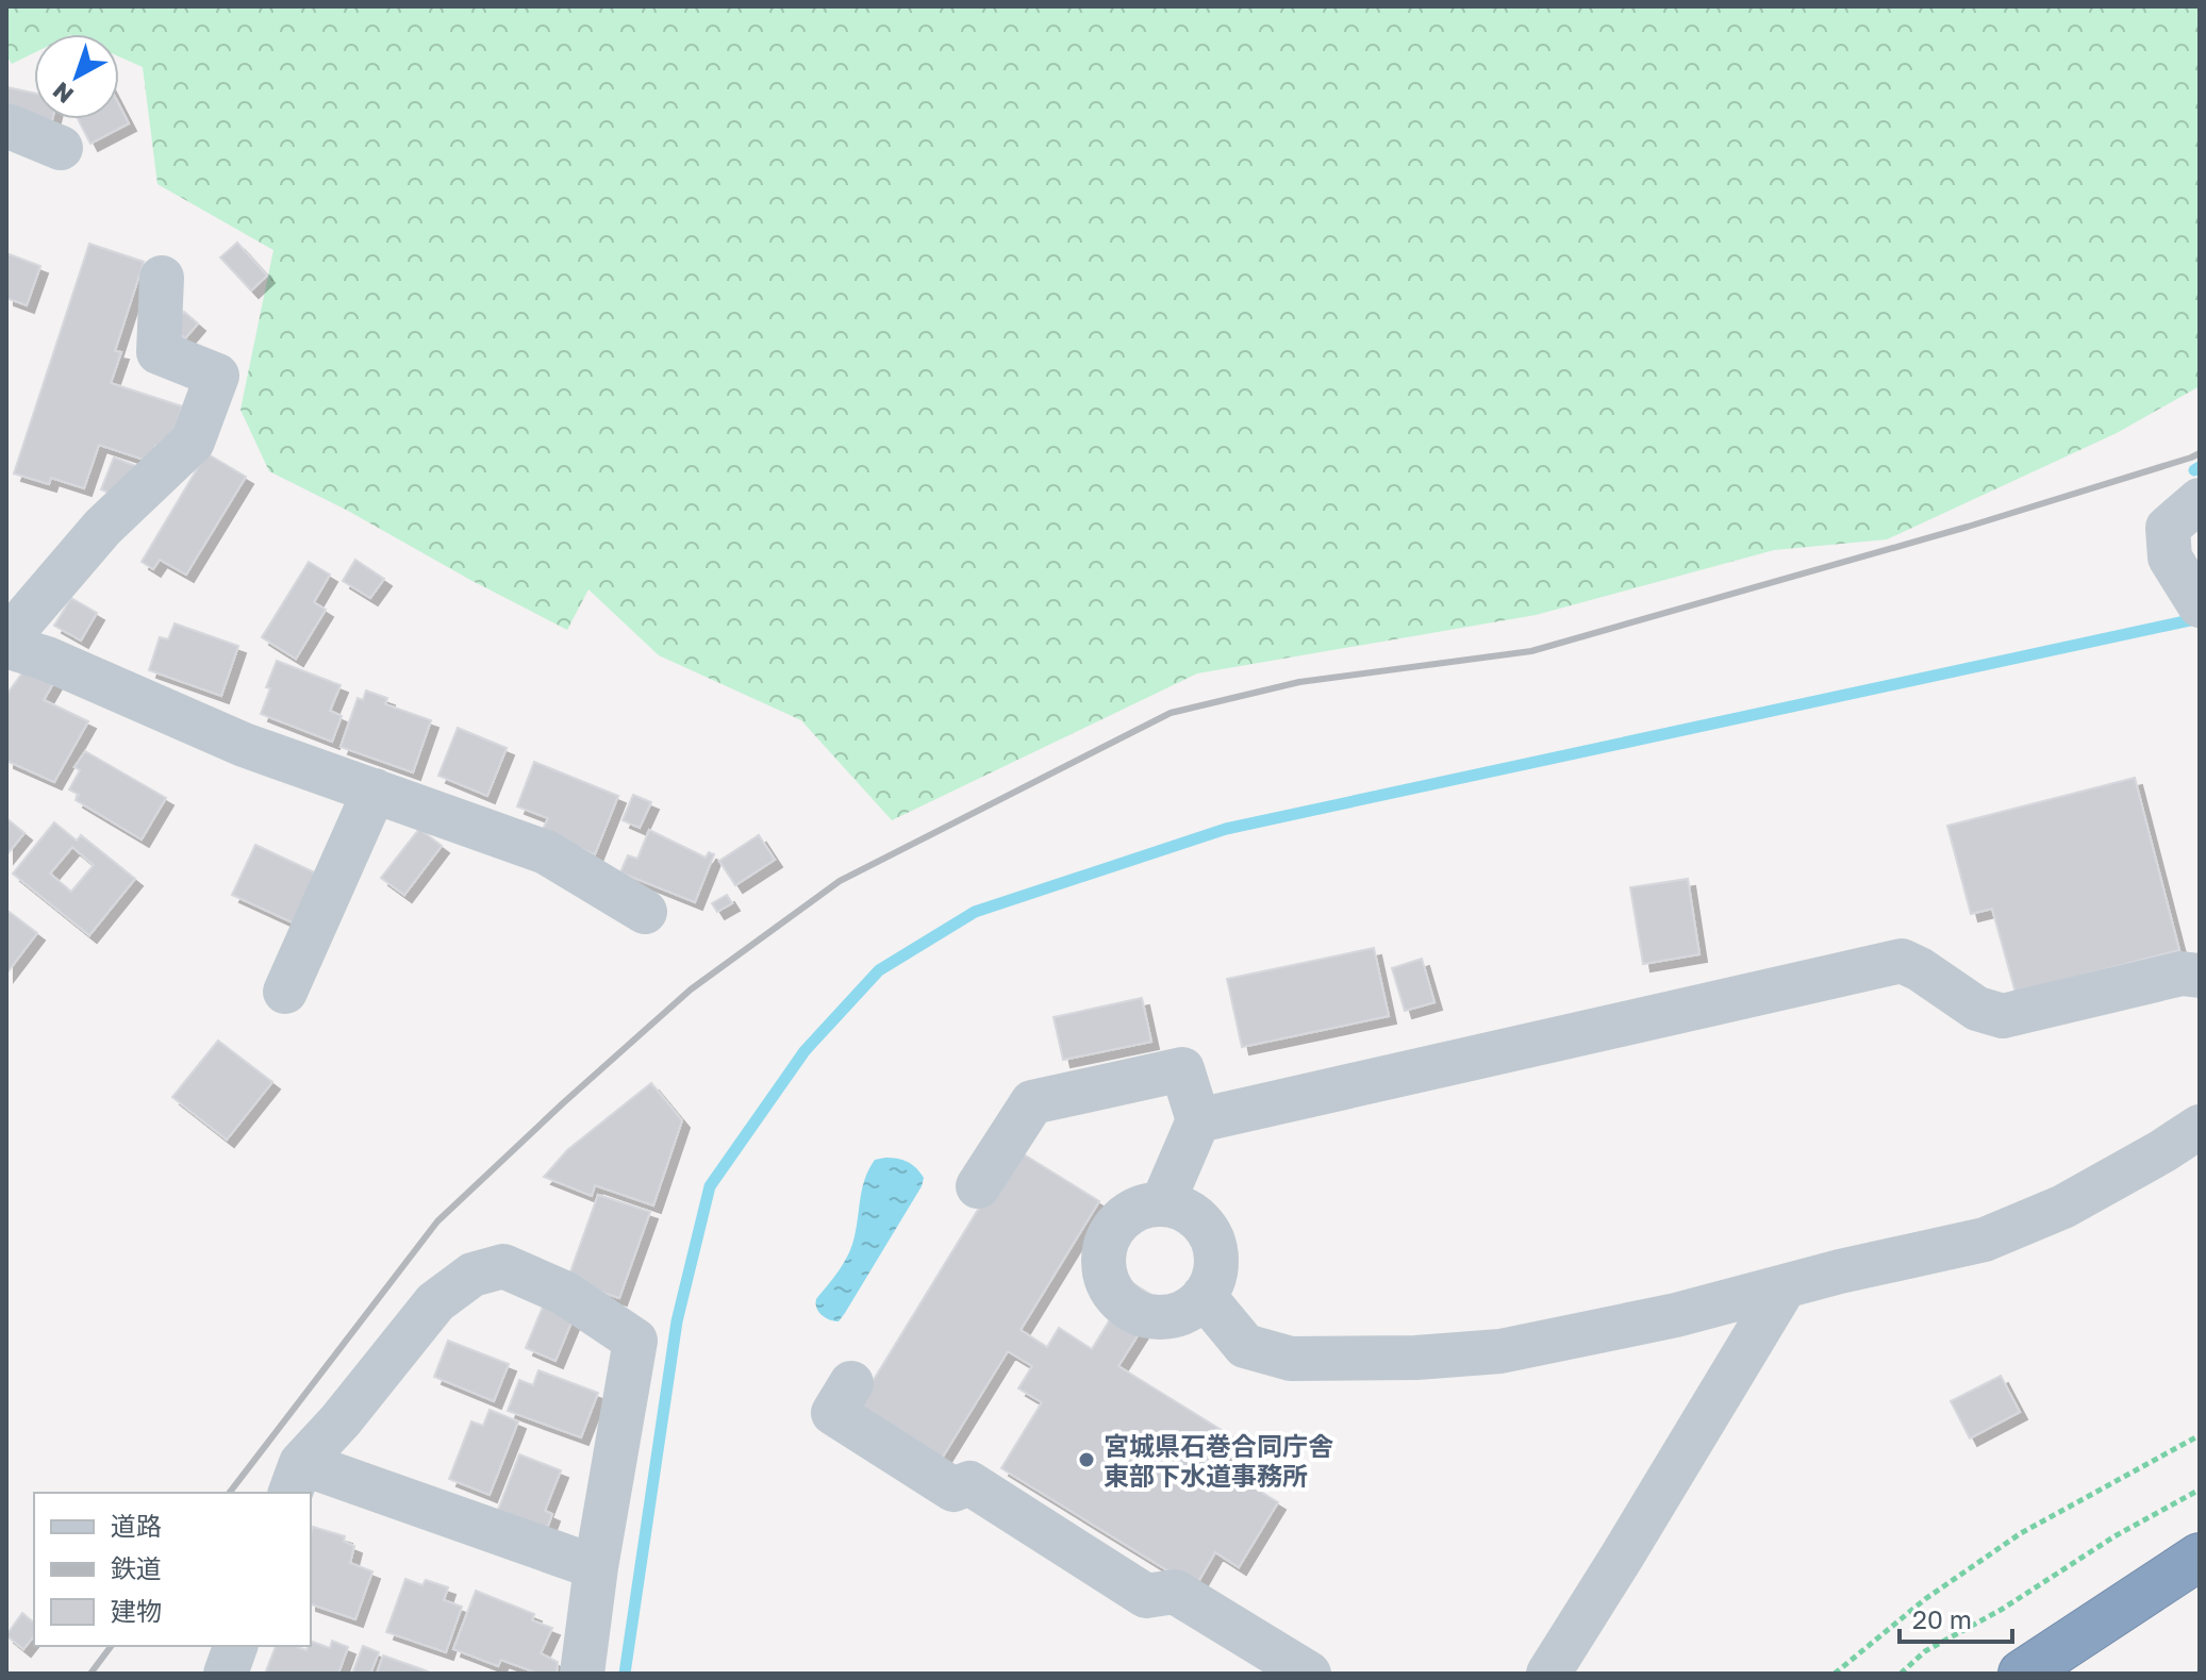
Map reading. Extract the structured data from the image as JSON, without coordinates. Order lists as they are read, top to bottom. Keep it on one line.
{"places":["宮城県石巻合同庁舎 東部下水道事務所"],"legend":["道路","鉄道","建物"],"scale_bar":"20 m","north":"bottom left"}
